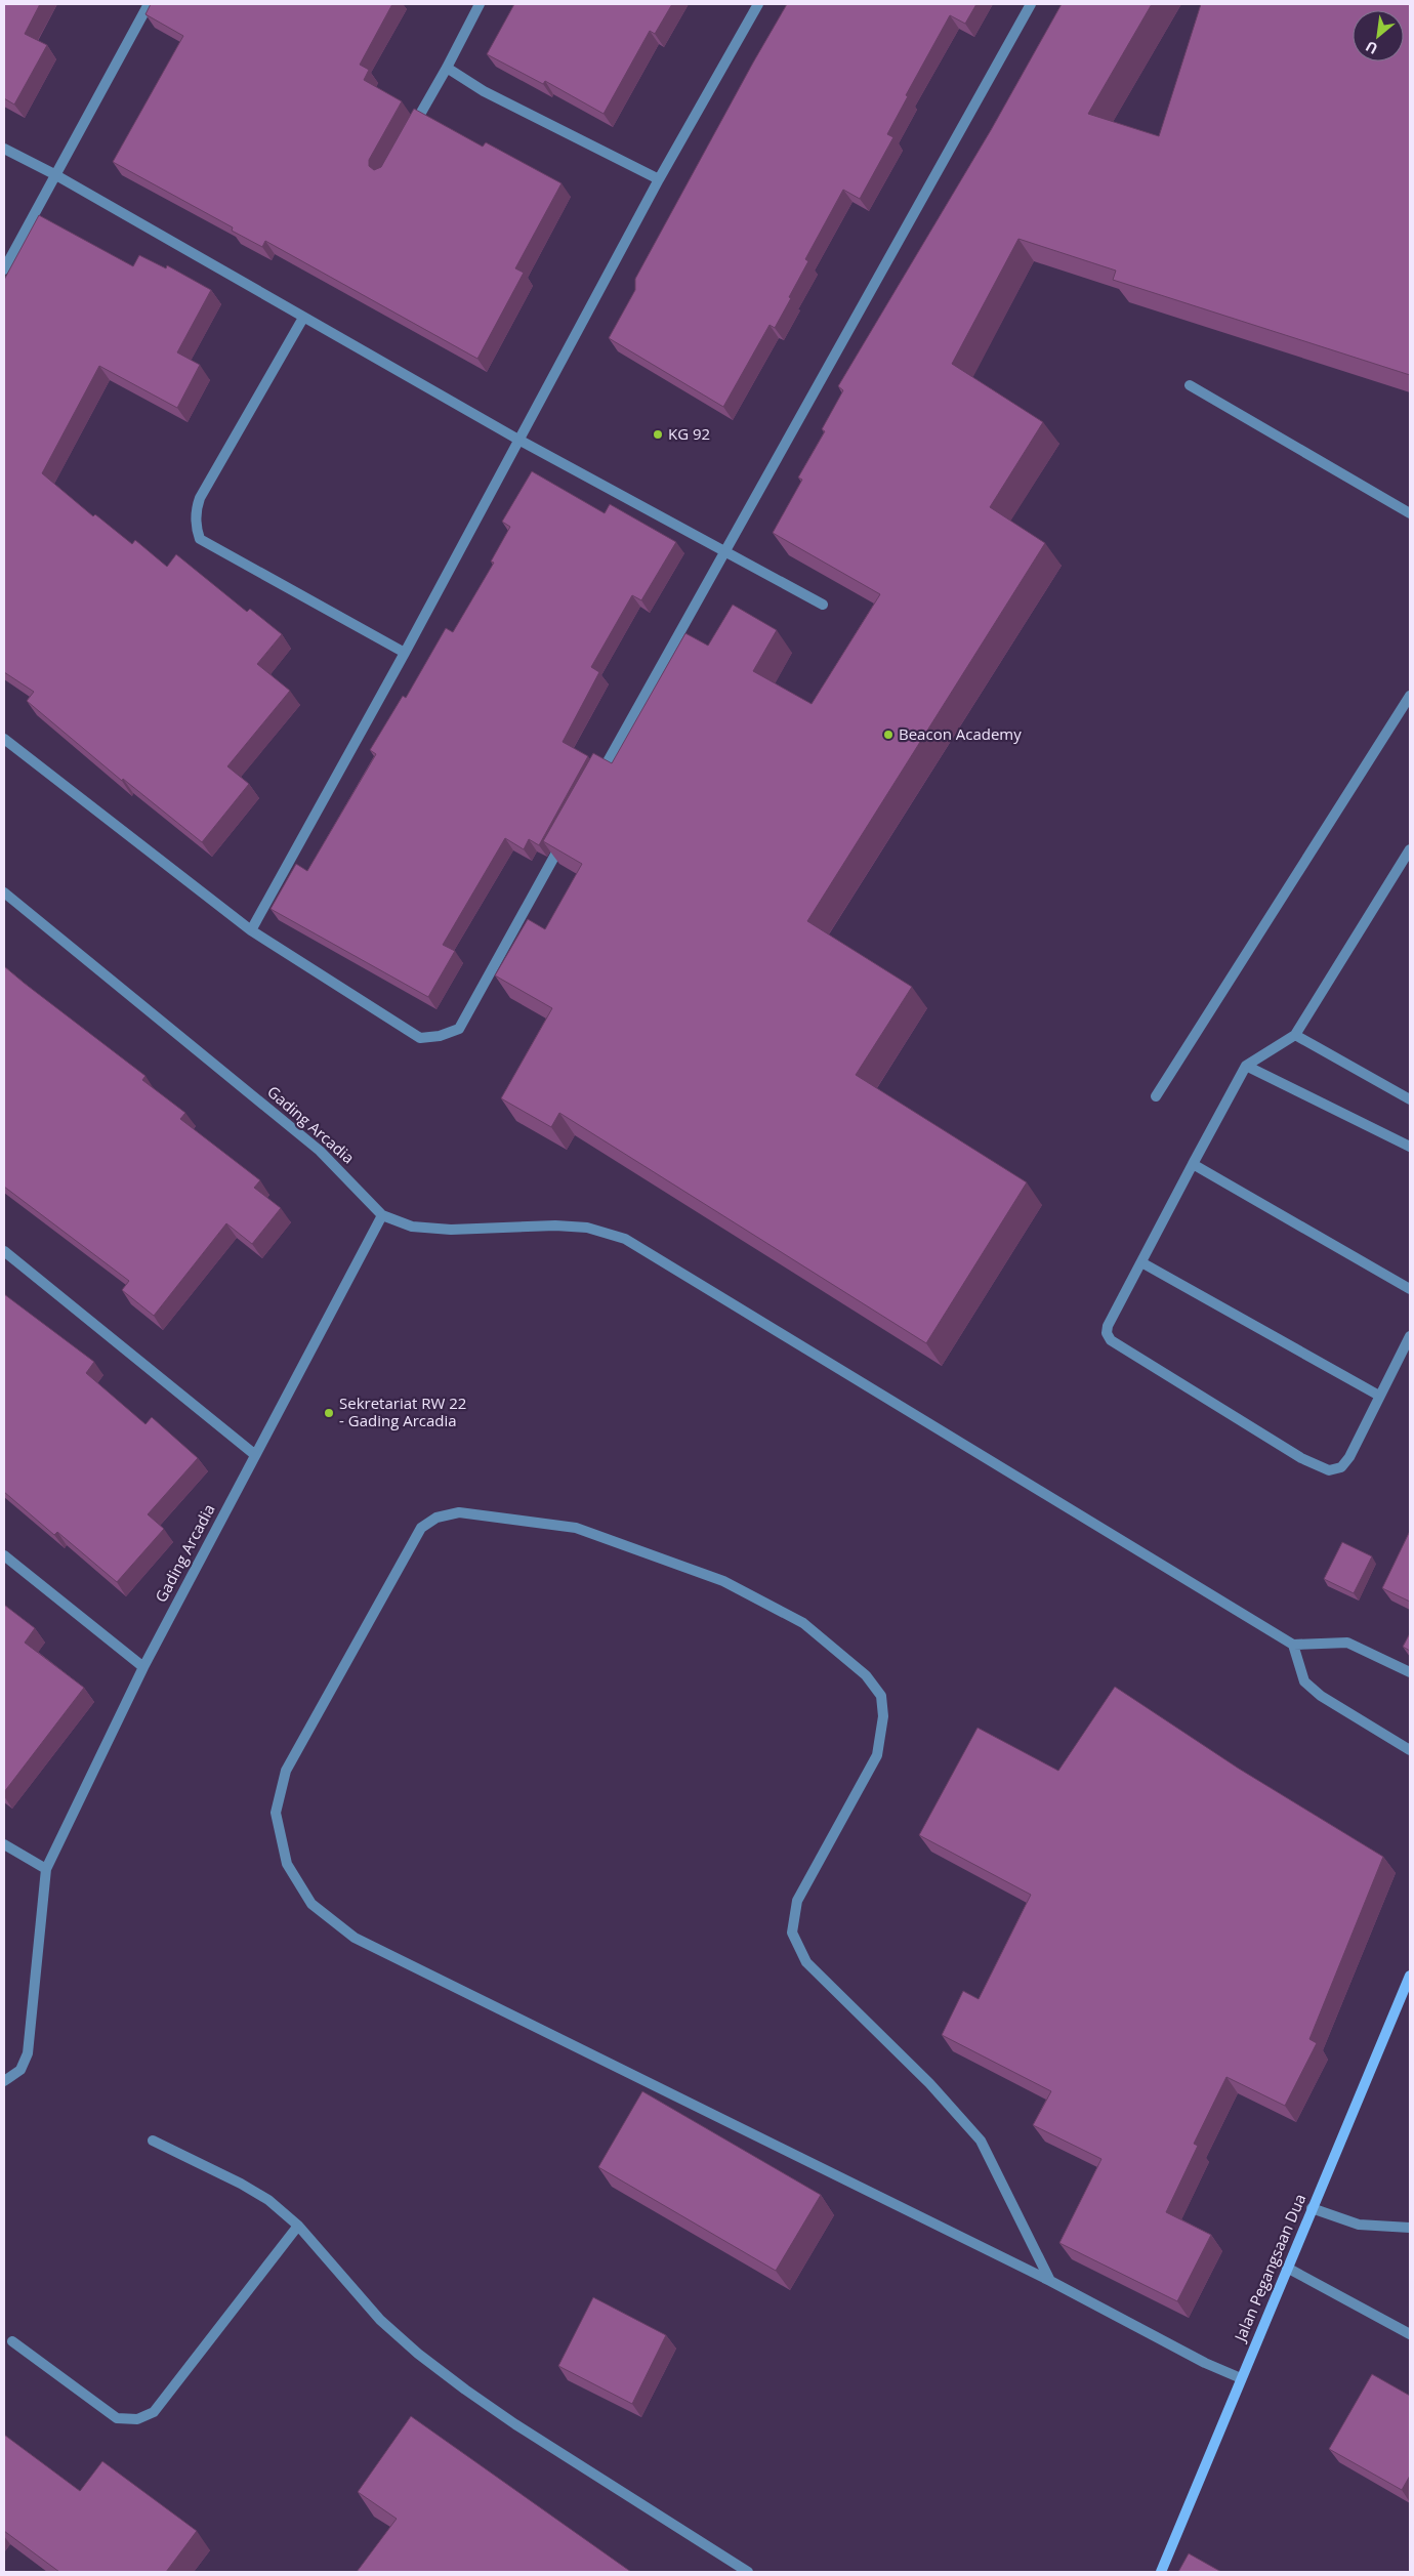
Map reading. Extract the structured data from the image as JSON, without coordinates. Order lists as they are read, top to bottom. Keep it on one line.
{"streets":{"main road":["Jalan Pegangsaan Dua"],"street":["Gading Arcadia"]},"places":["KG 92","Beacon Academy","Sekretariat RW 22 - Gading Arcadia"],"north":"bottom left"}
